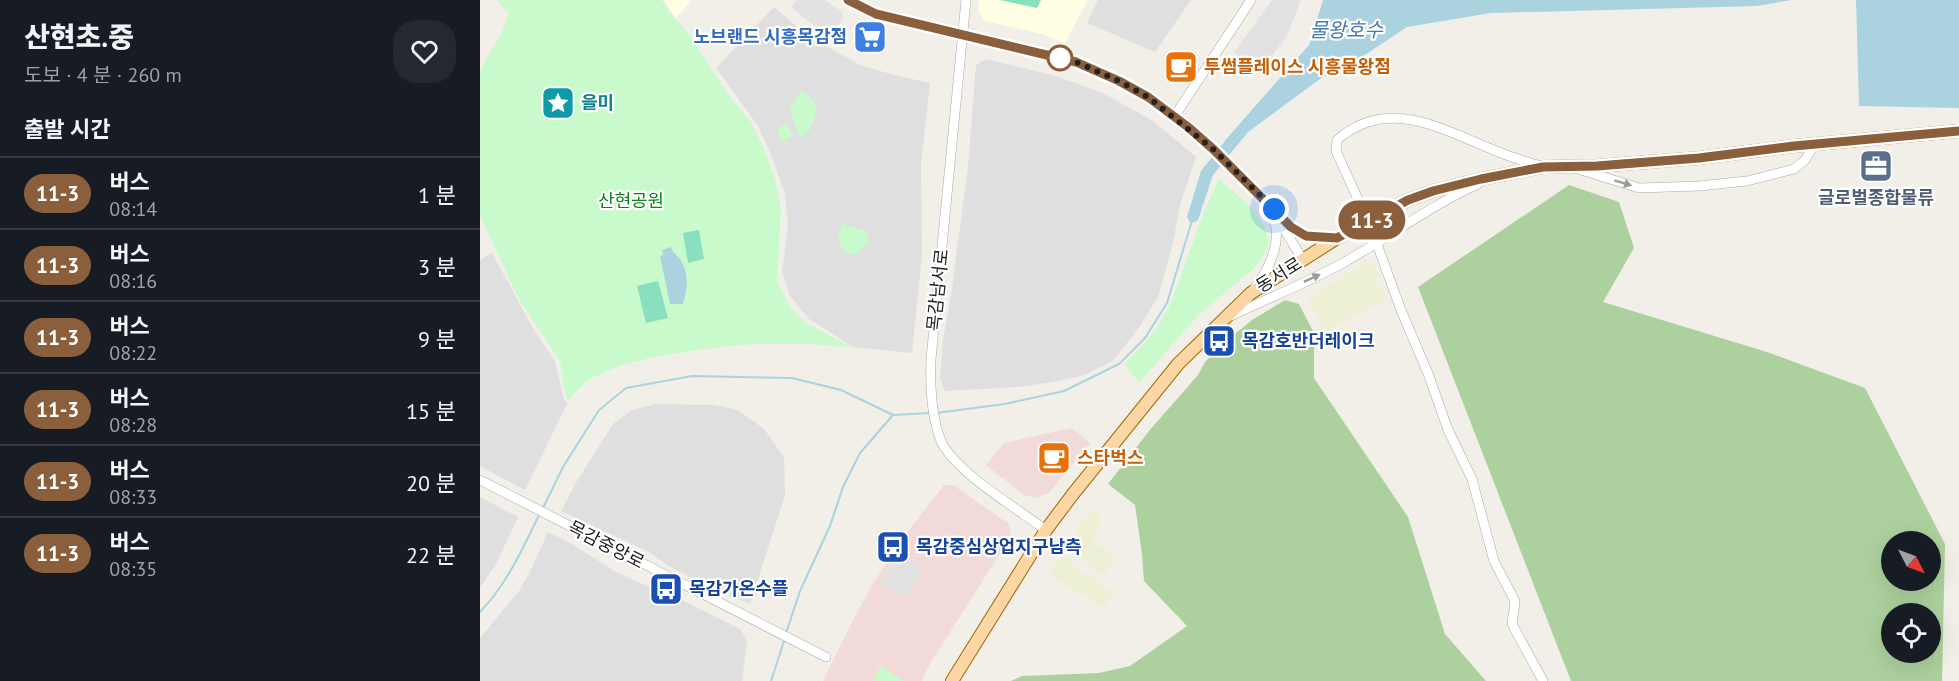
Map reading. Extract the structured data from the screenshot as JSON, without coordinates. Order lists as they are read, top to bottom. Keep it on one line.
{"streets":{"main road":["동서로"],"street":["목감남서로","목감중앙로"]},"crossings":[["동서로","목감남서로"]],"water":["물왕호수"],"parks":["산현공원"],"places":{"supermarket":["노브랜드 시흥목감점"],"cafe":["투썸플레이스 시흥물왕점","스타벅스"],"place":["을미"],"office":["글로벌종합물류"],"bus stop":["목감호반더레이크","목감중심상업지구남측","목감가온수플"]},"lines":["bus line 11-3"],"north":"bottom right","page":{"heading":[["산현초.중","도보 · 4 분 · 260 m"],"출발 시간"],"on_map":"11-3","list":[{"mark":"11-3","name":"버스","note":"08:14","value":"1 분"},{"mark":"11-3","name":"버스","note":"08:16","value":"3 분"},{"mark":"11-3","name":"버스","note":"08:22","value":"9 분"},{"mark":"11-3","name":"버스","note":"08:28","value":"15 분"},{"mark":"11-3","name":"버스","note":"08:33","value":"20 분"},{"mark":"11-3","name":"버스","note":"08:35","value":"22 분"}]}}
